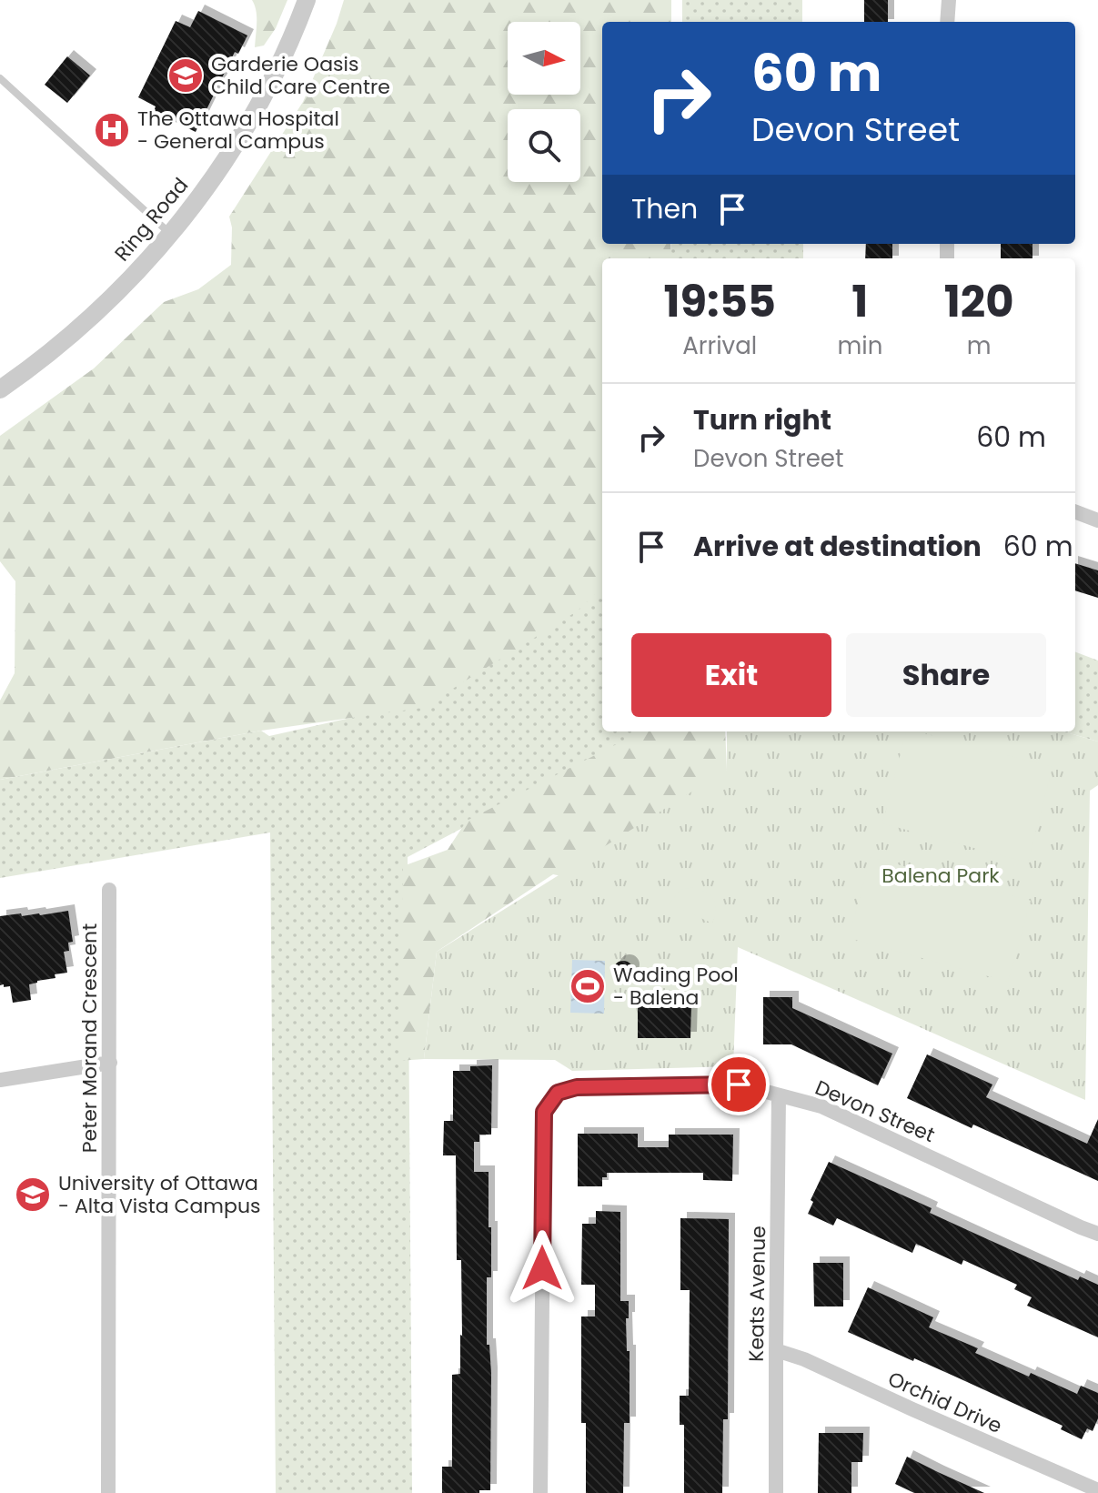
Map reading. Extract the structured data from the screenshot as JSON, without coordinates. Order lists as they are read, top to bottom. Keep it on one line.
{"streets":{"street":["Ring Road","Peter Morand Crescent","Devon Street","Keats Avenue","Orchid Drive"]},"crossings":[["Devon Street","Keats Avenue"],["Keats Avenue","Orchid Drive"]],"parks":["Balena Park"],"places":{"school or university":["Garderie Oasis Child Care Centre","University of Ottawa - Alta Vista Campus"],"hospital":["The Ottawa Hospital - General Campus"],"sports":["Wading Pool - Balena"]},"north":"right","page":{"turn":["60 m","Devon Street"],"then":"Then","eta":["19:55","Arrival","1","min","120","m"],"list":[{"name":"Turn right","note":"Devon Street","value":"60 m"},{"name":"Arrive at destination","value":"60 m"}],"buttons":["Exit","Share"]}}
